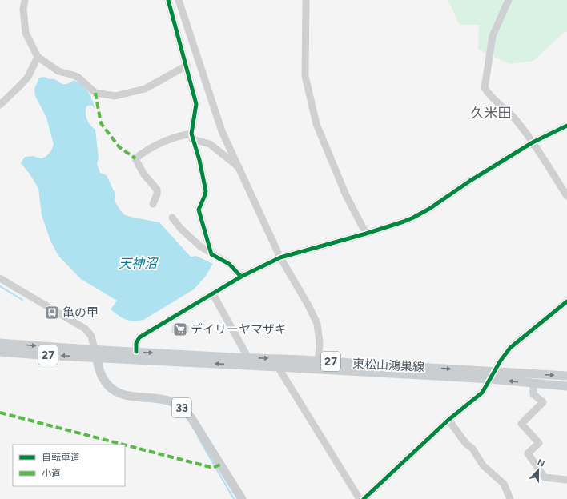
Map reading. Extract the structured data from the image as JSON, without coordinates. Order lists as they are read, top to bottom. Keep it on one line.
{"streets":{"main road":["27","東松山鴻巣線","33"]},"crossings":[["27","東松山鴻巣線"],["27","33"],["東松山鴻巣線","33"]],"districts":["久米田"],"water":["天神沼"],"places":{"bus stop":["亀の甲"],"supermarket":["デイリーヤマザキ"]},"legend":["自転車道","小道"],"north":"top"}
